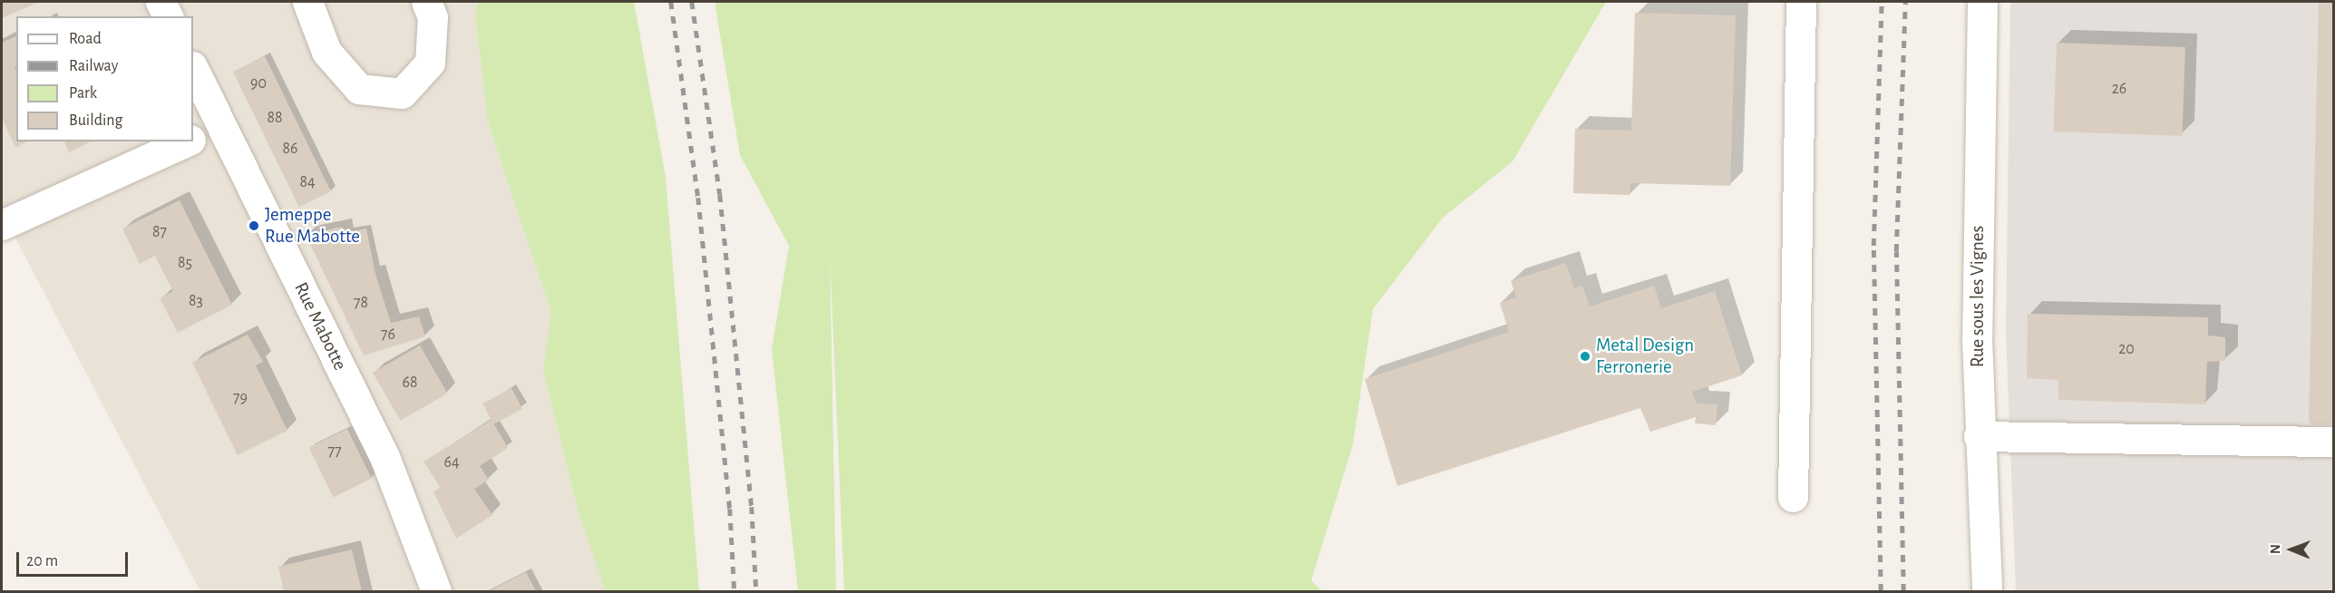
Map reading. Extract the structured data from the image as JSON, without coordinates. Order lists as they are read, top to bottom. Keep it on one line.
{"streets":{"street":["Rue sous les Vignes","Rue Mabotte"]},"places":["Jemeppe Rue Mabotte","Metal Design Ferronerie"],"house_numbers":["90","26","88","86","84","87","85","83","78","76","20","68","79","77","64"],"legend":["Road","Railway","Park","Building"],"scale_bar":"20 m","north":"left"}
